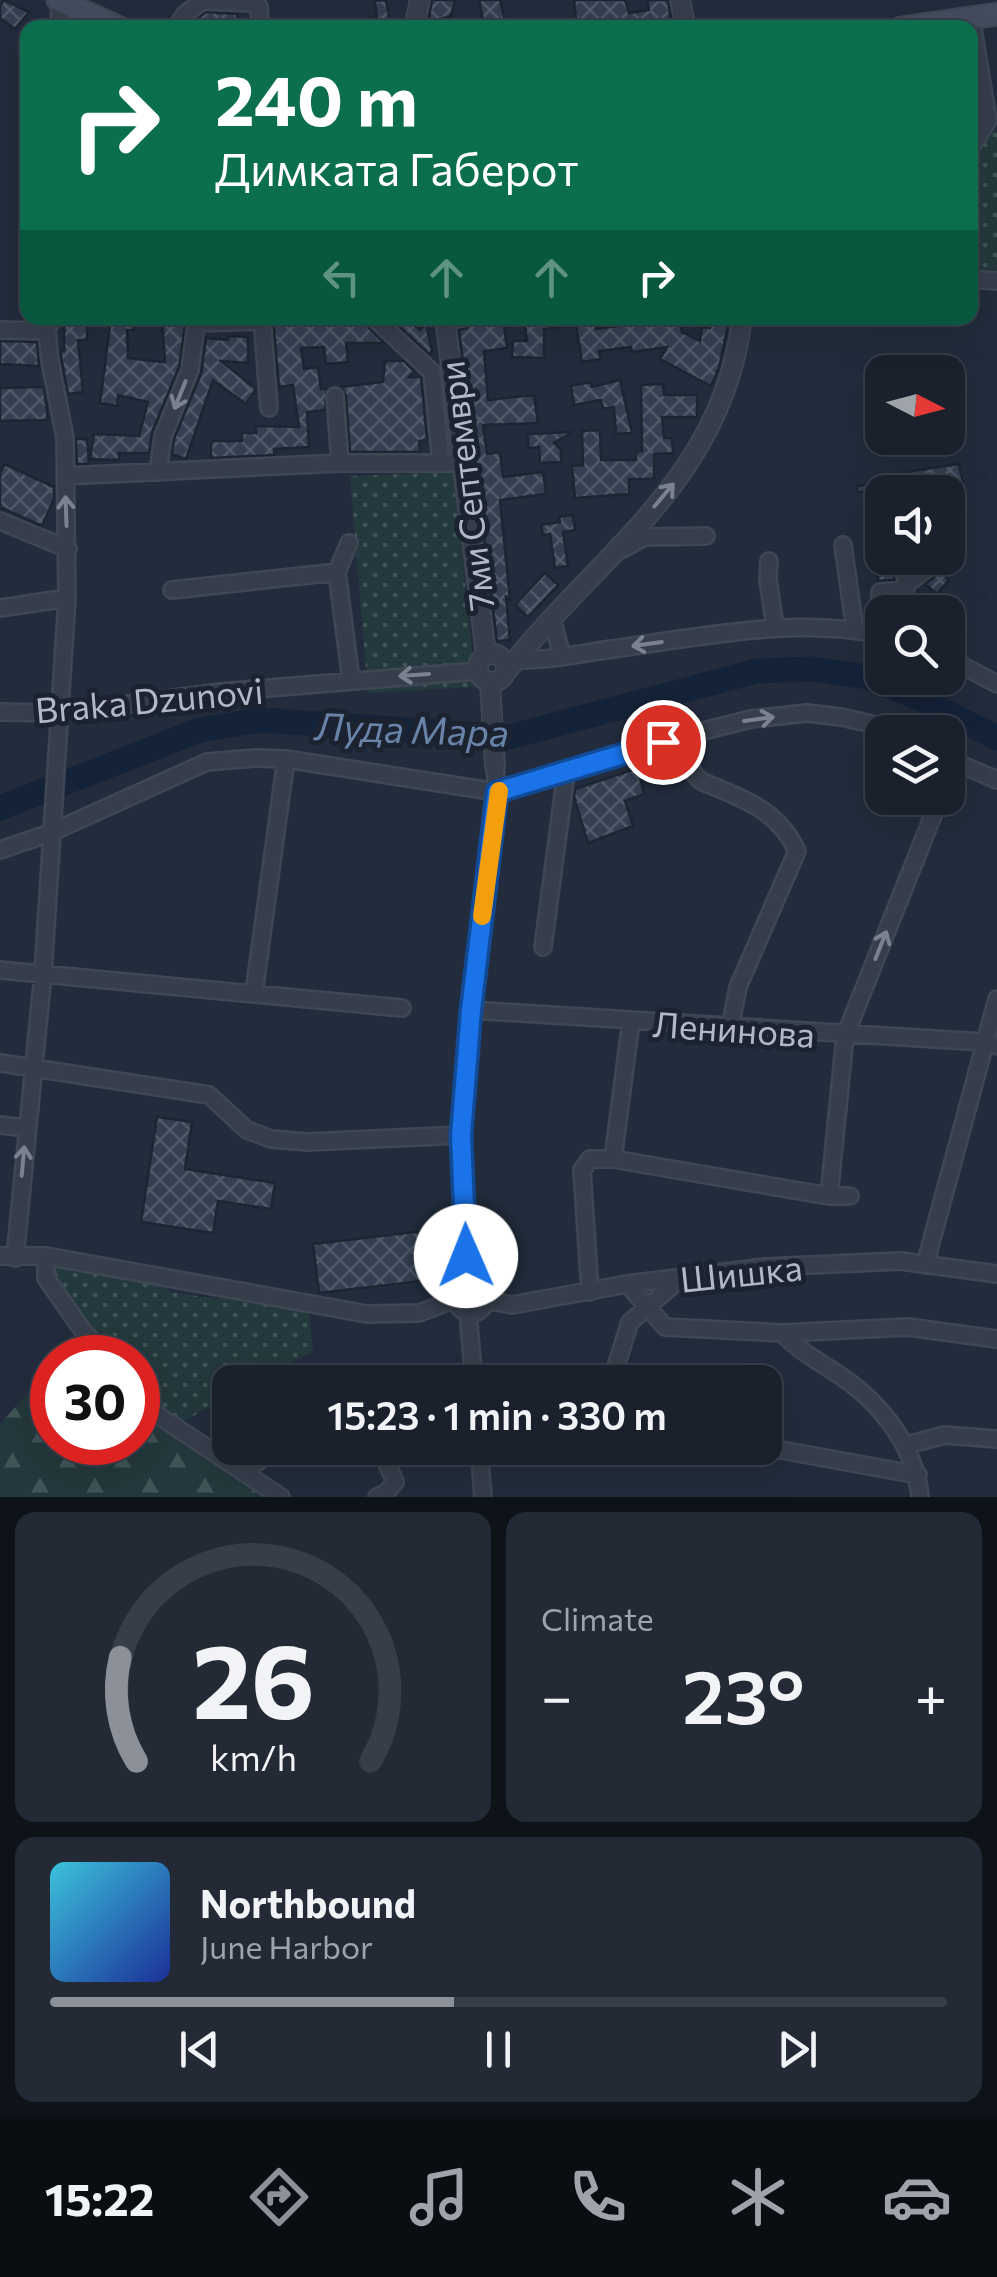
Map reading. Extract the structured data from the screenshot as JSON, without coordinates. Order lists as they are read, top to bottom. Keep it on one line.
{"streets":{"street":["7ми Септември","Braka Dzunovi","Ленинова","Шишка"]},"crossings":[["7ми Септември","Braka Dzunovi"]],"water":["Луда Мара"],"north":"right","page":{"turn":["240 m","Димката Габерот"],"limit":"30","trip":"15:23 · 1 min · 330 m","tile":"Climate","heat":["−","23°","+"],"song":["Northbound","June Harbor"],"tabs":"15:22","gauge":["26","km/h"]}}
